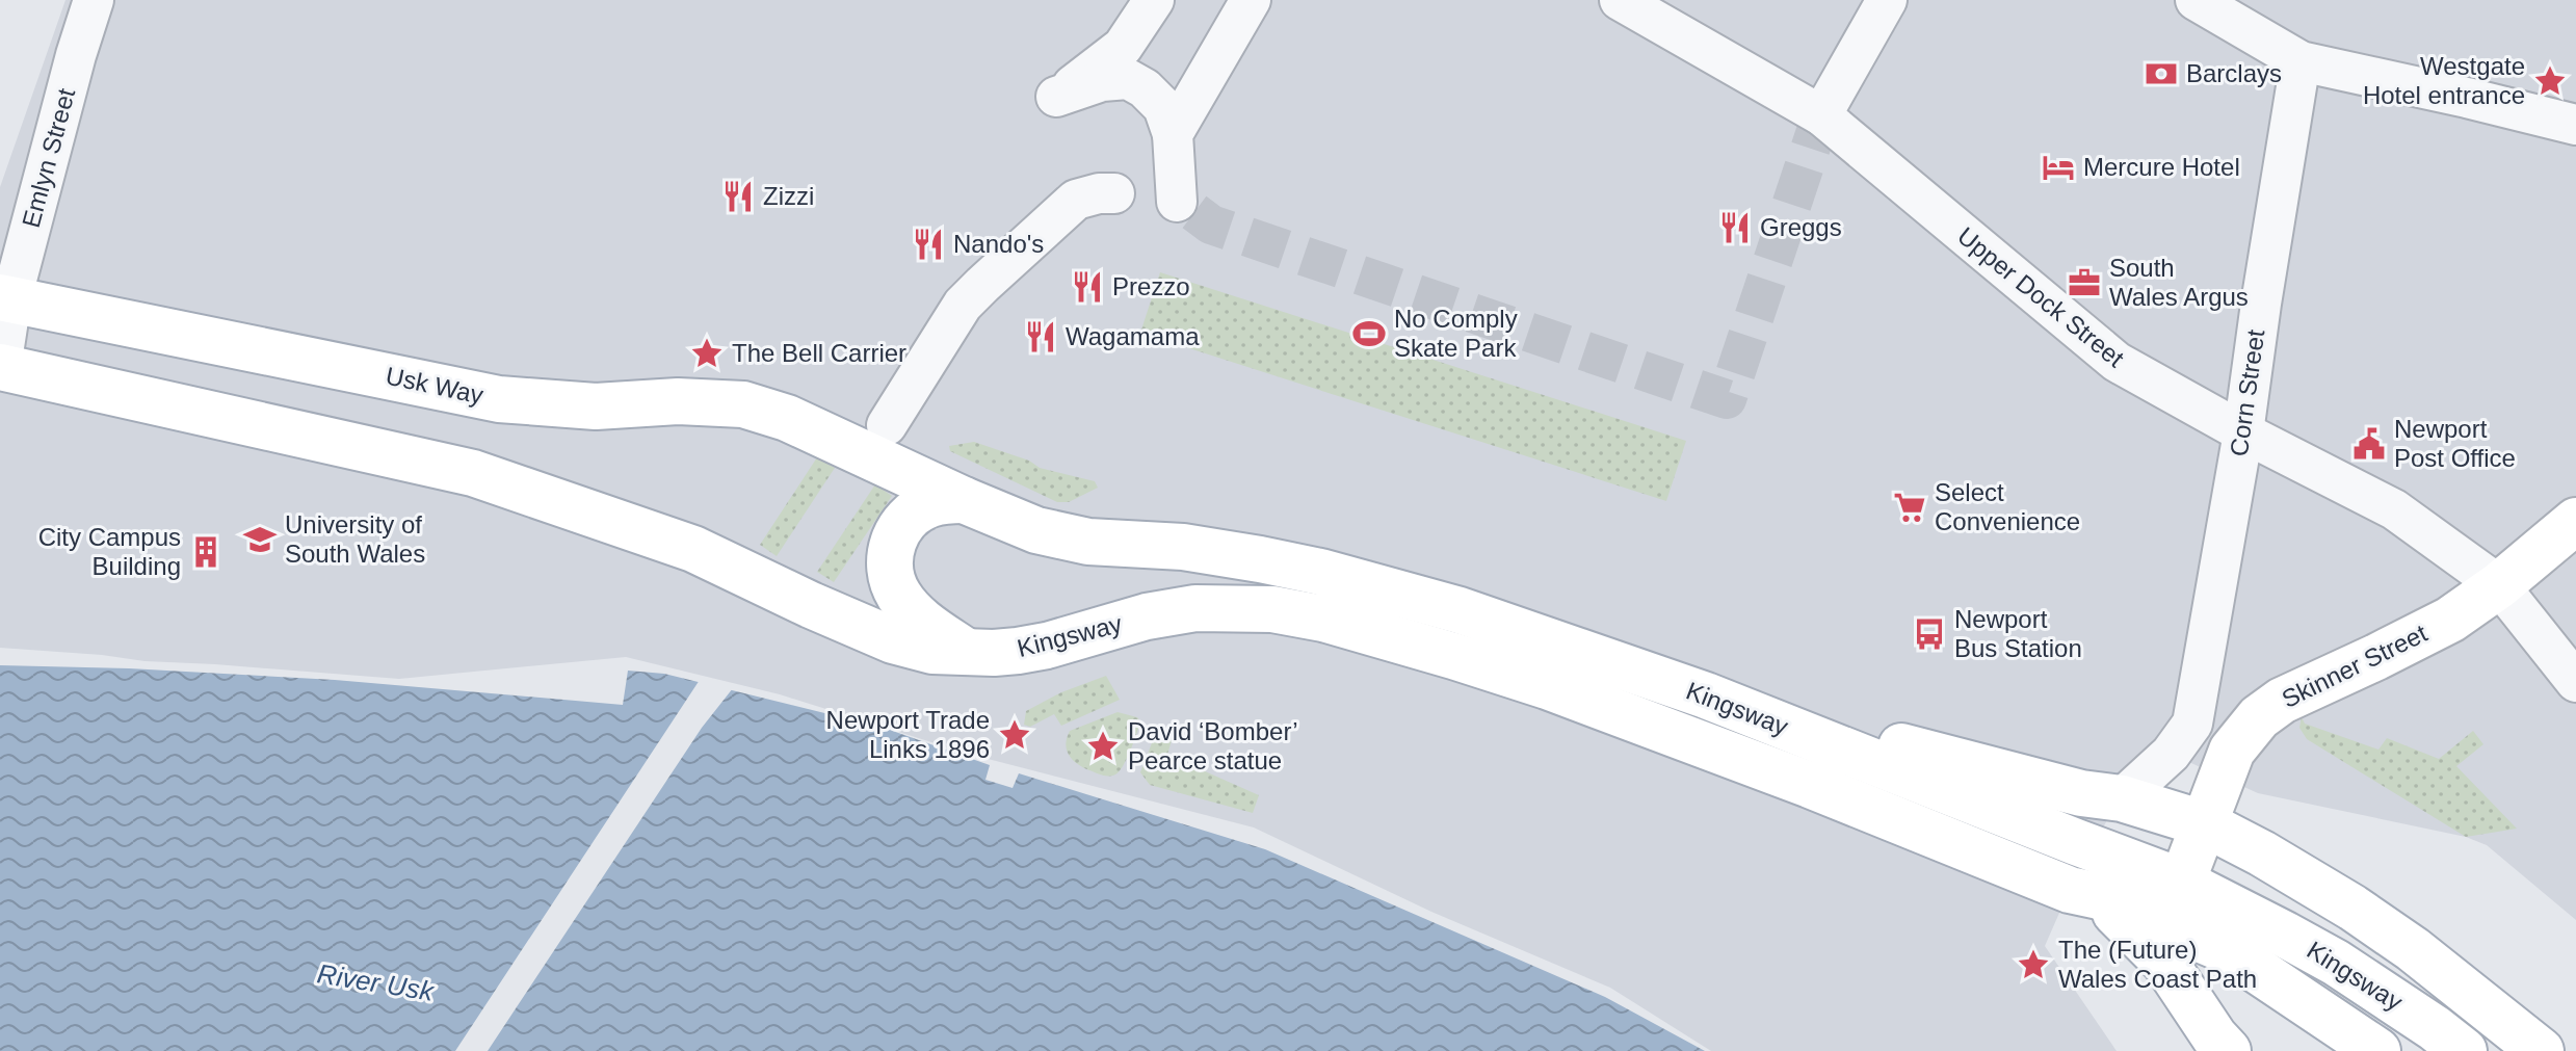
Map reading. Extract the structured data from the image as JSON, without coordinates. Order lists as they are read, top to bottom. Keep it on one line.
{"streets":{"main road":["Usk Way","Kingsway","Skinner Street"],"street":["Emlyn Street","Upper Dock Street","Corn Street"]},"crossings":[["Emlyn Street","Usk Way"],["Emlyn Street","Kingsway"],["Upper Dock Street","Corn Street"],["Upper Dock Street","Skinner Street"],["Usk Way","Kingsway"]],"water":["River Usk"],"places":{"bank":["Barclays"],"place":["Westgate Hotel entrance","The Bell Carrier","Newport Trade Links 1896","David ‘Bomber’ Pearce statue","The (Future) Wales Coast Path"],"hotel":["Mercure Hotel"],"restaurant":["Zizzi","Greggs","Nando's","Prezzo","Wagamama"],"office":["South Wales Argus"],"sports":["No Comply Skate Park"],"public building":["Newport Post Office"],"supermarket":["Select Convenience"],"school or university":["University of South Wales"],"building":["City Campus Building"],"bus stop":["Newport Bus Station"]}}
